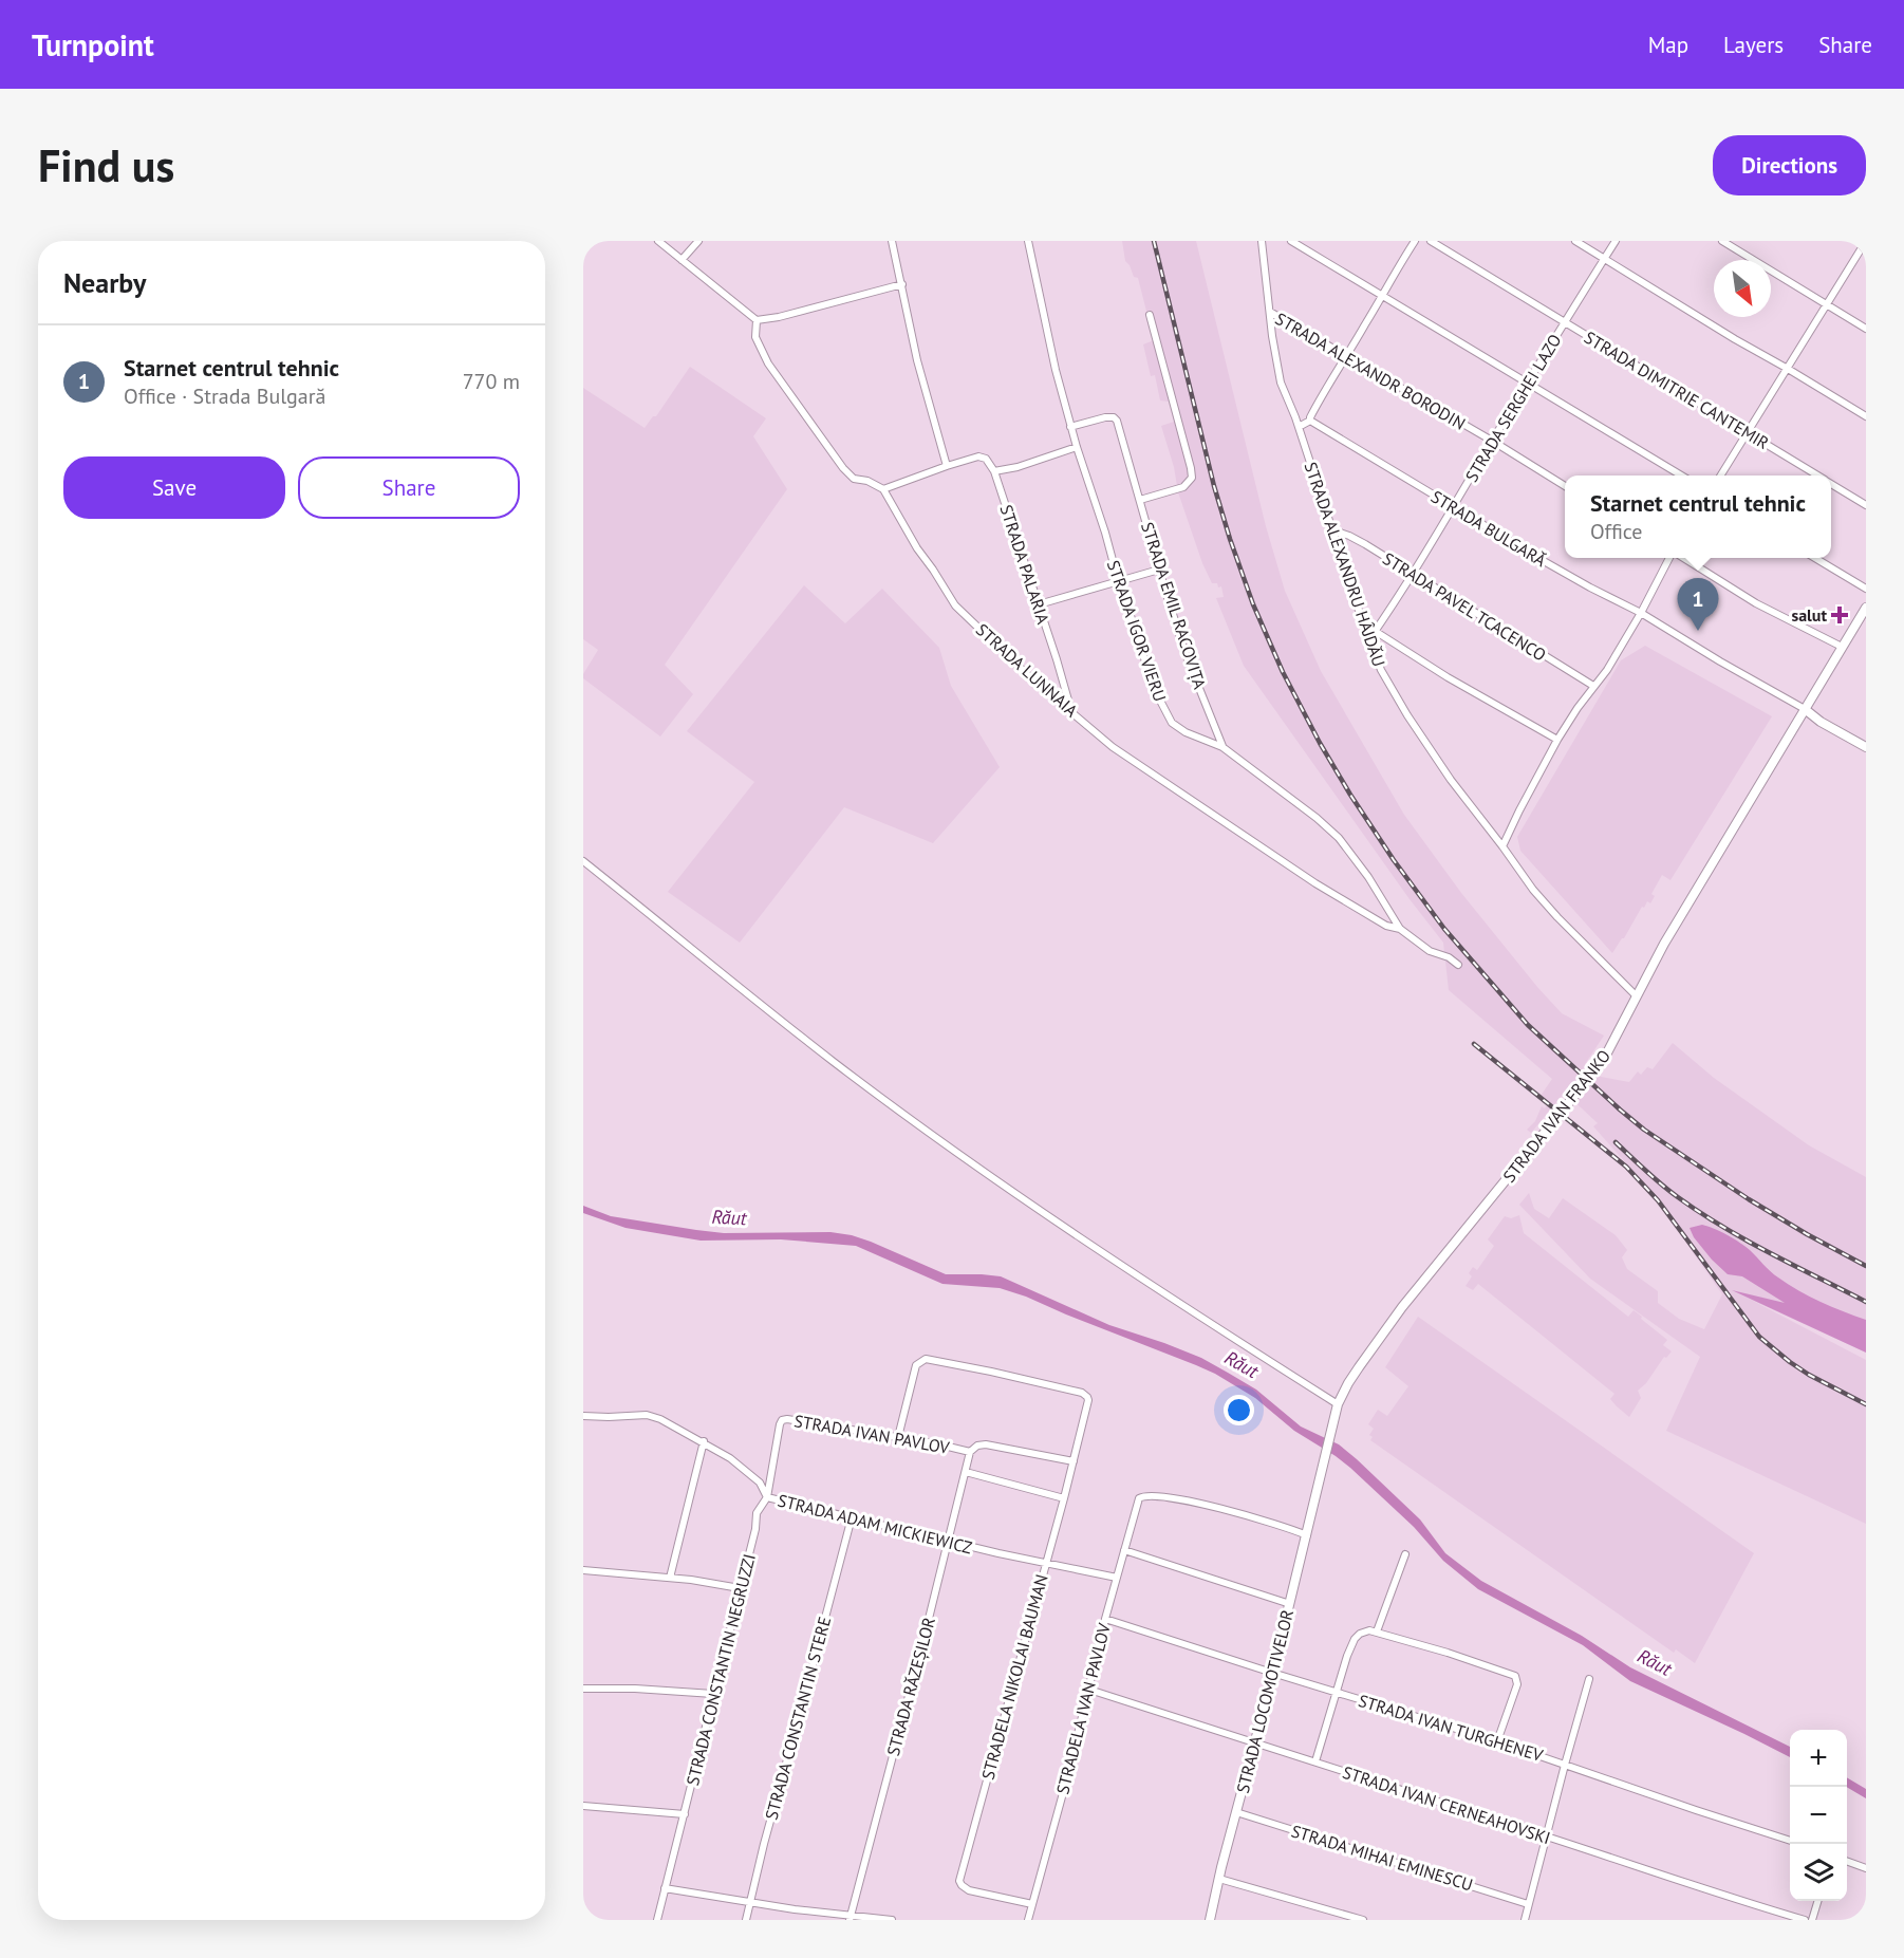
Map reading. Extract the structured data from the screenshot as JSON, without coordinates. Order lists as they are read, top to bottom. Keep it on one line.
{"streets":{"main road":["STRADA BULGARĂ","STRADA IVAN FRANKO","STRADA LOCOMOTIVELOR"],"street":["STRADA ALEXANDR BORODIN","STRADA DIMITRIE CANTEMIR","STRADA SERGHEI LAZO","STRADA PALARIA","STRADA ALEXANDRU HÂJDĂU","STRADA EMIL RACOVIȚA","STRADA PAVEL TCACENCO","STRADA IGOR VIERU","STRADA LUNNAIA","STRADA IVAN PAVLOV","STRADA ADAM MICKIEWICZ","STRADA CONSTANTIN NEGRUZZI","STRADELA NIKOLAI BAUMAN","STRADA RĂZEȘILOR","STRADELA IVAN PAVLOV","STRADA CONSTANTIN STERE","STRADA IVAN TURGHENEV","STRADA IVAN CERNEAHOVSKI","STRADA MIHAI EMINESCU"]},"crossings":[["STRADA ALEXANDR BORODIN","STRADA SERGHEI LAZO"],["STRADA ALEXANDR BORODIN","STRADA ALEXANDRU HÂJDĂU"],["STRADA DIMITRIE CANTEMIR","STRADA SERGHEI LAZO"],["STRADA SERGHEI LAZO","STRADA BULGARĂ"],["STRADA SERGHEI LAZO","STRADA ALEXANDRU HÂJDĂU"],["STRADA SERGHEI LAZO","STRADA PAVEL TCACENCO"],["STRADA BULGARĂ","STRADA IVAN FRANKO"],["STRADA PALARIA","STRADA LUNNAIA"],["STRADA ALEXANDRU HÂJDĂU","STRADA PAVEL TCACENCO"],["STRADA ALEXANDRU HÂJDĂU","STRADA IVAN FRANKO"],["STRADA EMIL RACOVIȚA","STRADA IGOR VIERU"],["STRADA IGOR VIERU","STRADA LUNNAIA"],["STRADA IVAN FRANKO","STRADA LOCOMOTIVELOR"],["STRADA IVAN PAVLOV","STRADA CONSTANTIN NEGRUZZI"],["STRADA IVAN PAVLOV","STRADELA NIKOLAI BAUMAN"],["STRADA IVAN PAVLOV","STRADA RĂZEȘILOR"],["STRADA ADAM MICKIEWICZ","STRADA CONSTANTIN NEGRUZZI"],["STRADA ADAM MICKIEWICZ","STRADELA NIKOLAI BAUMAN"],["STRADA ADAM MICKIEWICZ","STRADA RĂZEȘILOR"],["STRADA ADAM MICKIEWICZ","STRADELA IVAN PAVLOV"],["STRADA ADAM MICKIEWICZ","STRADA CONSTANTIN STERE"],["STRADELA NIKOLAI BAUMAN","STRADELA IVAN PAVLOV"],["STRADA LOCOMOTIVELOR","STRADELA IVAN PAVLOV"],["STRADA LOCOMOTIVELOR","STRADA IVAN TURGHENEV"],["STRADA LOCOMOTIVELOR","STRADA IVAN CERNEAHOVSKI"],["STRADA LOCOMOTIVELOR","STRADA MIHAI EMINESCU"],["STRADELA IVAN PAVLOV","STRADA IVAN TURGHENEV"],["STRADELA IVAN PAVLOV","STRADA IVAN CERNEAHOVSKI"]],"water":["Răut"],"places":{"health":["salut"]},"north":"bottom right","page":{"header":"Turnpoint","nav":["Map","Layers","Share"],"buttons":["Directions",["Save","Share"]],"title":"Find us","heading":"Nearby","list":[{"mark":"1","name":"Starnet centrul tehnic","note":"Office · Strada Bulgară","value":"770 m"}],"popup":["Starnet centrul tehnic","Office"],"pins":"1","map_buttons":["+","−"]}}
